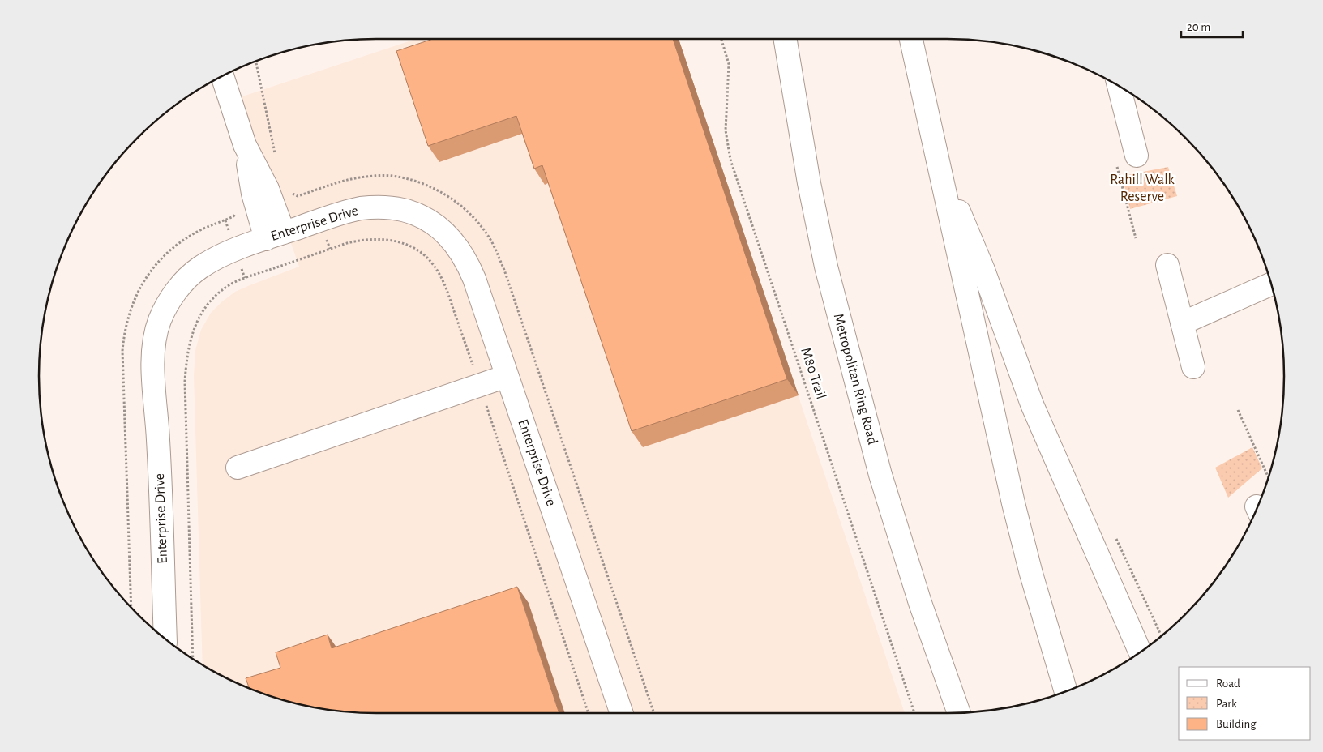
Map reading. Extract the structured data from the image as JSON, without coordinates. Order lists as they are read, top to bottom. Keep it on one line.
{"streets":{"main road":["Enterprise Drive","Metropolitan Ring Road"],"path":["M80 Trail"]},"parks":["Rahill Walk Reserve"],"legend":["Road","Park","Building"],"scale_bar":"20 m"}
